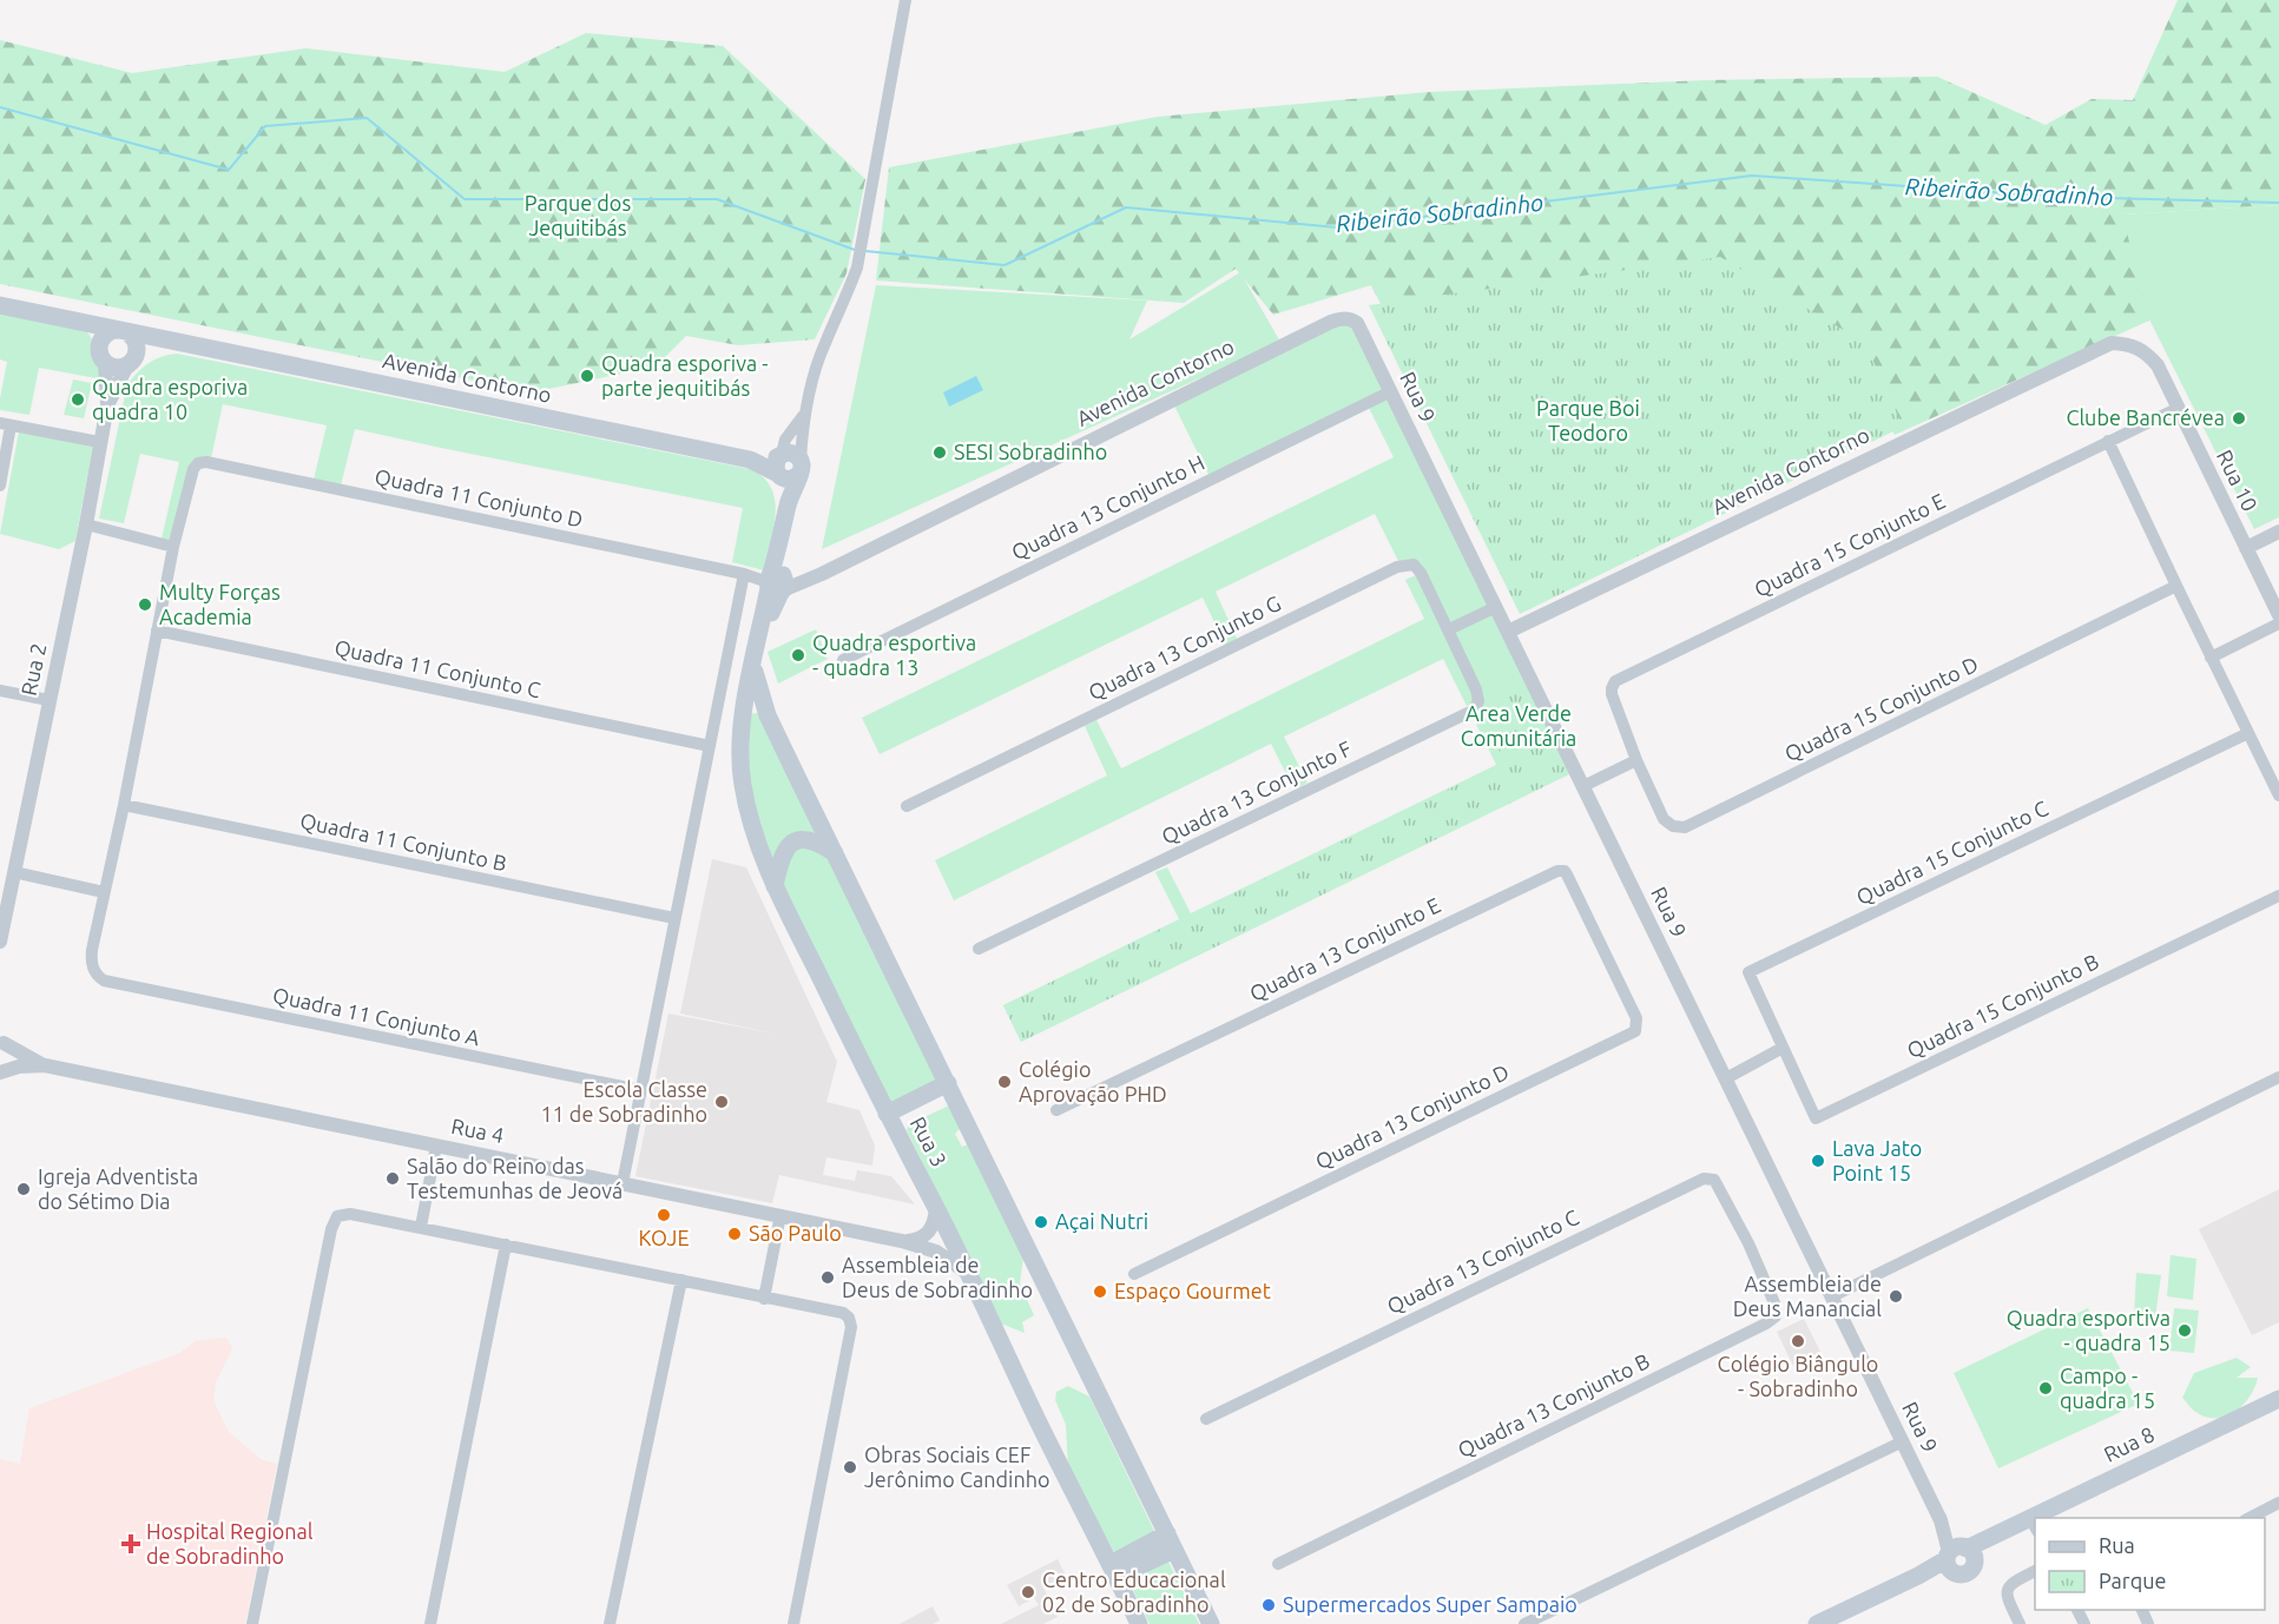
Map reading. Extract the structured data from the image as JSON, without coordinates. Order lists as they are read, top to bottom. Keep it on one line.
{"streets":{"main road":["Avenida Contorno","Rua 3","Rua 8"],"street":["Rua 9","Rua 10","Quadra 11 Conjunto D","Quadra 13 Conjunto H","Quadra 15 Conjunto E","Quadra 13 Conjunto G","Rua 2","Quadra 11 Conjunto C","Quadra 15 Conjunto D","Quadra 13 Conjunto F","Quadra 11 Conjunto B","Quadra 15 Conjunto C","Quadra 13 Conjunto E","Quadra 15 Conjunto B","Quadra 11 Conjunto A","Quadra 13 Conjunto D","Rua 4","Quadra 13 Conjunto C","Quadra 13 Conjunto B"]},"crossings":[["Avenida Contorno","Rua 9"],["Avenida Contorno","Rua 10"],["Avenida Contorno","Quadra 11 Conjunto D"],["Avenida Contorno","Rua 2"],["Avenida Contorno","Rua 3"],["Rua 9","Quadra 13 Conjunto H"],["Rua 9","Rua 8"],["Rua 10","Quadra 15 Conjunto E"],["Quadra 11 Conjunto D","Rua 3"],["Quadra 15 Conjunto E","Quadra 15 Conjunto D"],["Quadra 13 Conjunto G","Quadra 13 Conjunto F"],["Quadra 15 Conjunto C","Quadra 15 Conjunto B"],["Quadra 13 Conjunto E","Quadra 13 Conjunto D"],["Rua 4","Rua 3"],["Quadra 13 Conjunto C","Quadra 13 Conjunto B"]],"water":["Ribeirão Sobradinho"],"parks":["Parque dos Jequitibás","Parque Boi Teodoro","Area Verde Comunitária"],"places":{"other":["Quadra esporiva - parte jequitibás","Quadra esporiva quadra 10","Clube Bancrévea","SESI Sobradinho","Multy Forças Academia","Quadra esportiva - quadra 13","Colégio Aprovação PHD","Escola Classe 11 de Sobradinho","Lava Jato Point 15","Salão do Reino das Testemunhas de Jeová","Igreja Adventista do Sétimo Dia","KOJE","Açai Nutri","São Paulo","Assembleia de Deus de Sobradinho","Espaço Gourmet","Assembleia de Deus Manancial","Quadra esportiva - quadra 15","Colégio Biângulo - Sobradinho","Campo - quadra 15","Obras Sociais CEF Jerônimo Candinho","Centro Educacional 02 de Sobradinho","Supermercados Super Sampaio"],"health":["Hospital Regional de Sobradinho"]},"legend":["Rua","Parque"]}
